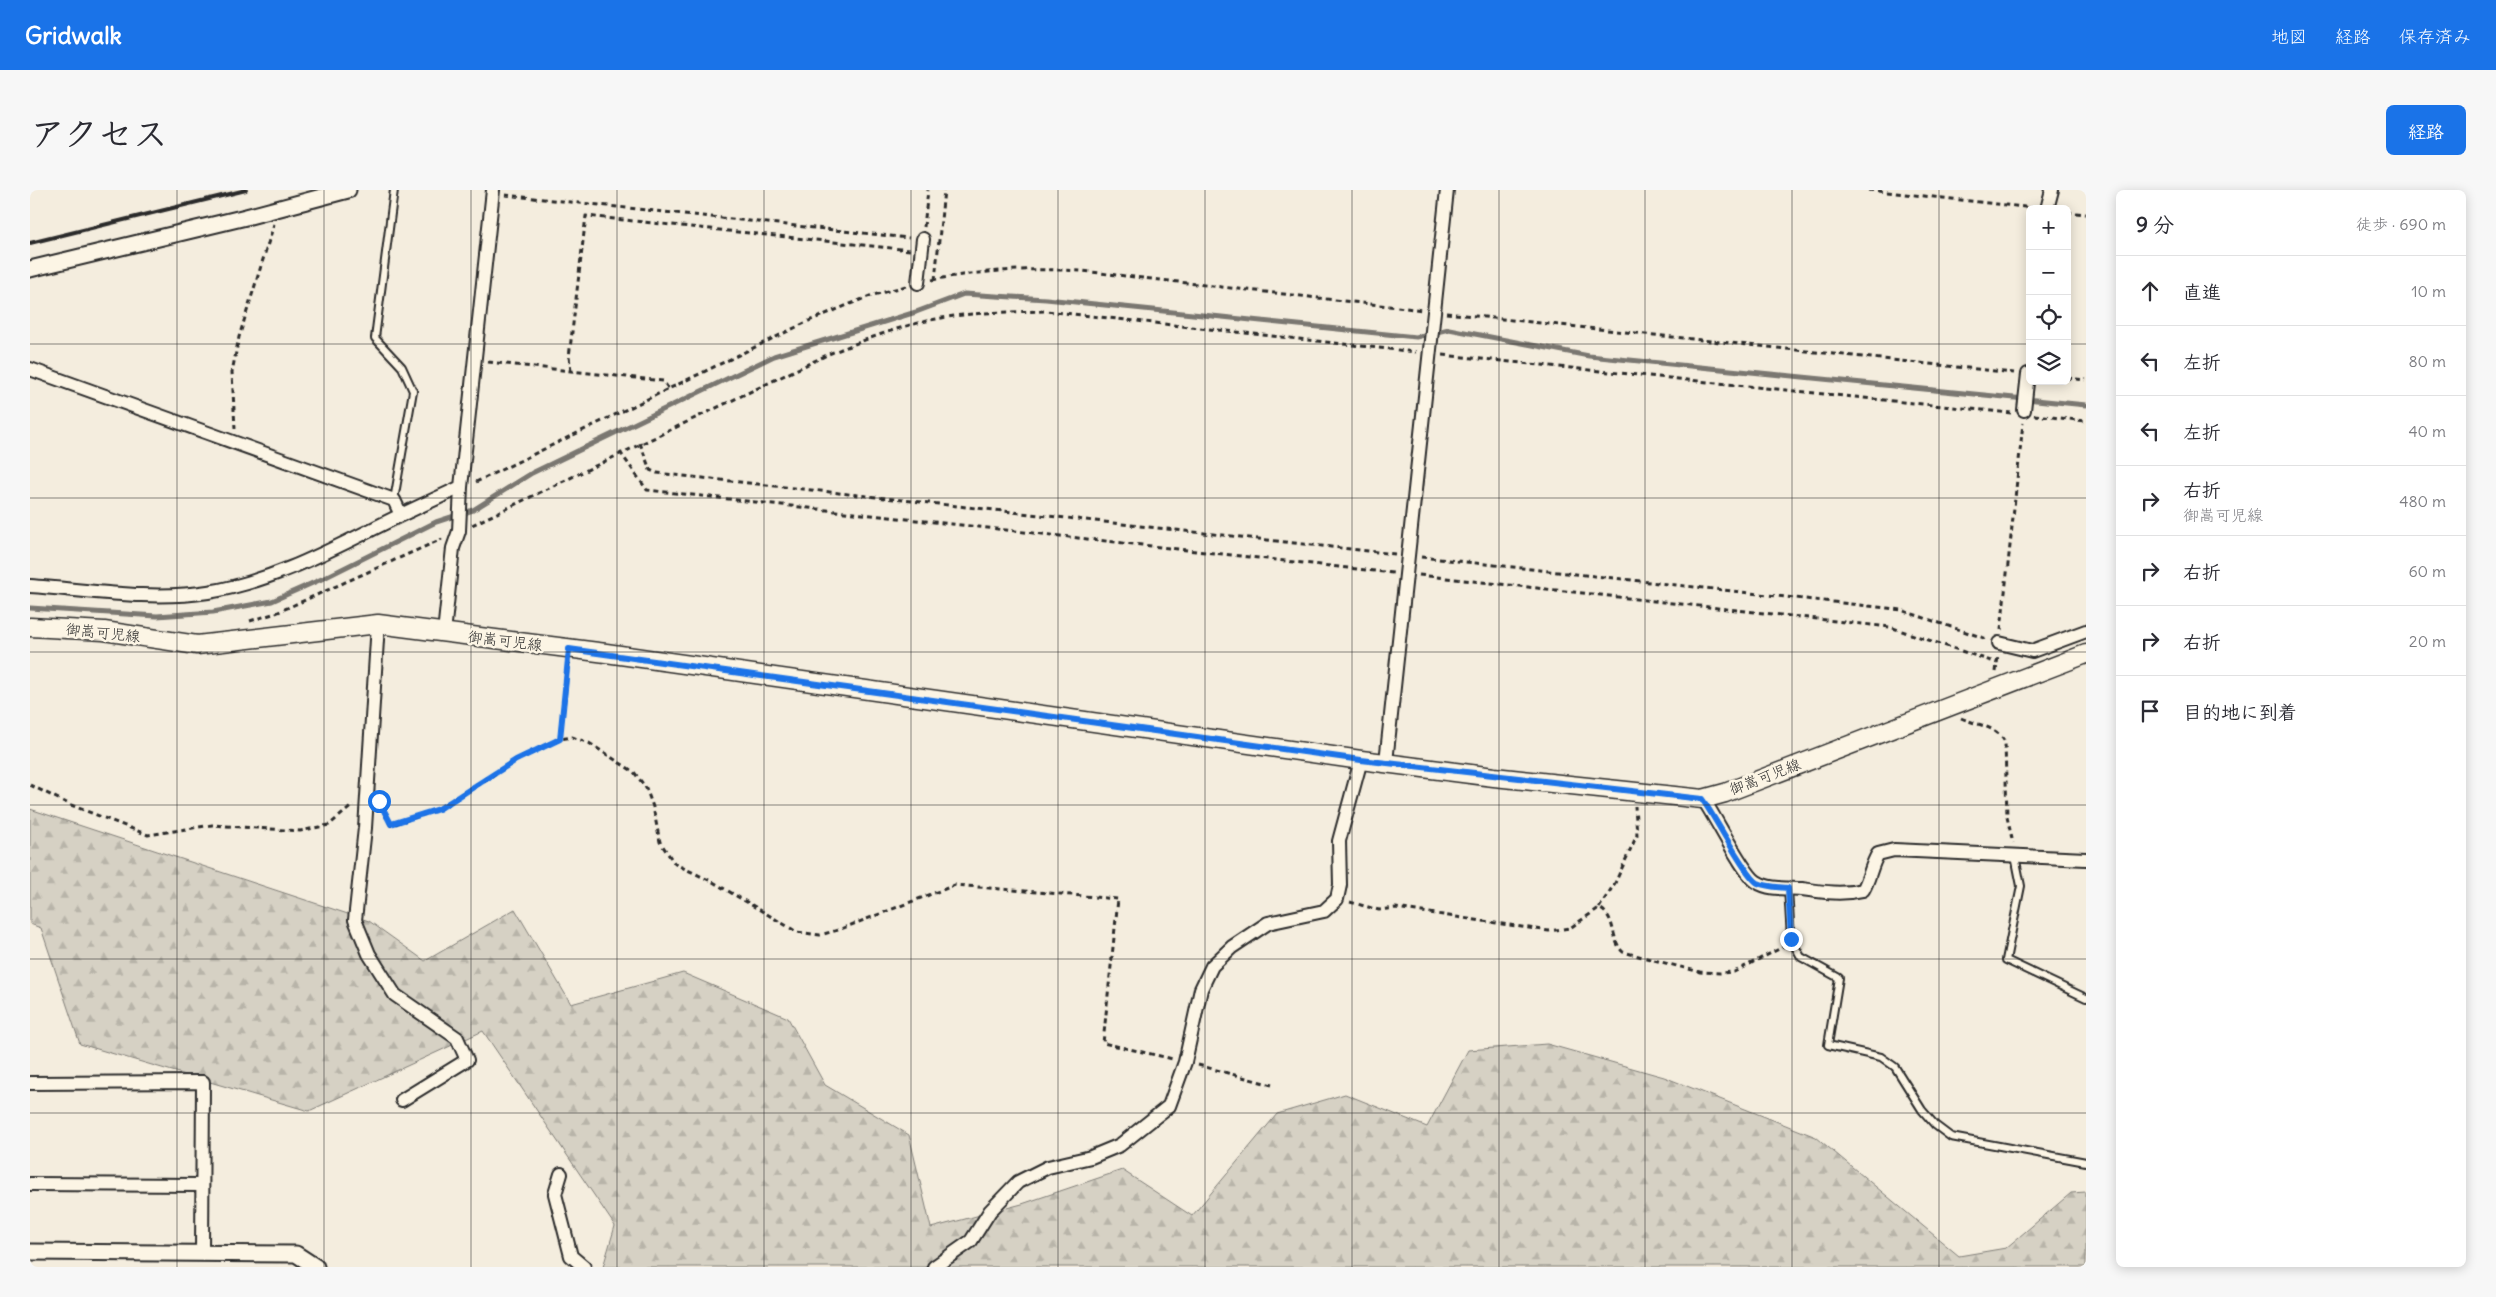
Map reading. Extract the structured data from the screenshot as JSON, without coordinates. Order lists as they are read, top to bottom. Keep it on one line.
{"streets":{"main road":["御嵩可児線"]},"page":{"header":"Gridwalk","nav":["地図","経路","保存済み"],"title":"アクセス","buttons":"経路","heading":["9 分","徒歩 · 690 m"],"map_buttons":["+","−"],"list":[["直進","10 m"],["左折","80 m"],["左折","40 m"],["右折","御嵩可児線","480 m"],["右折","60 m"],["右折","20 m"],"目的地に到着"]}}
